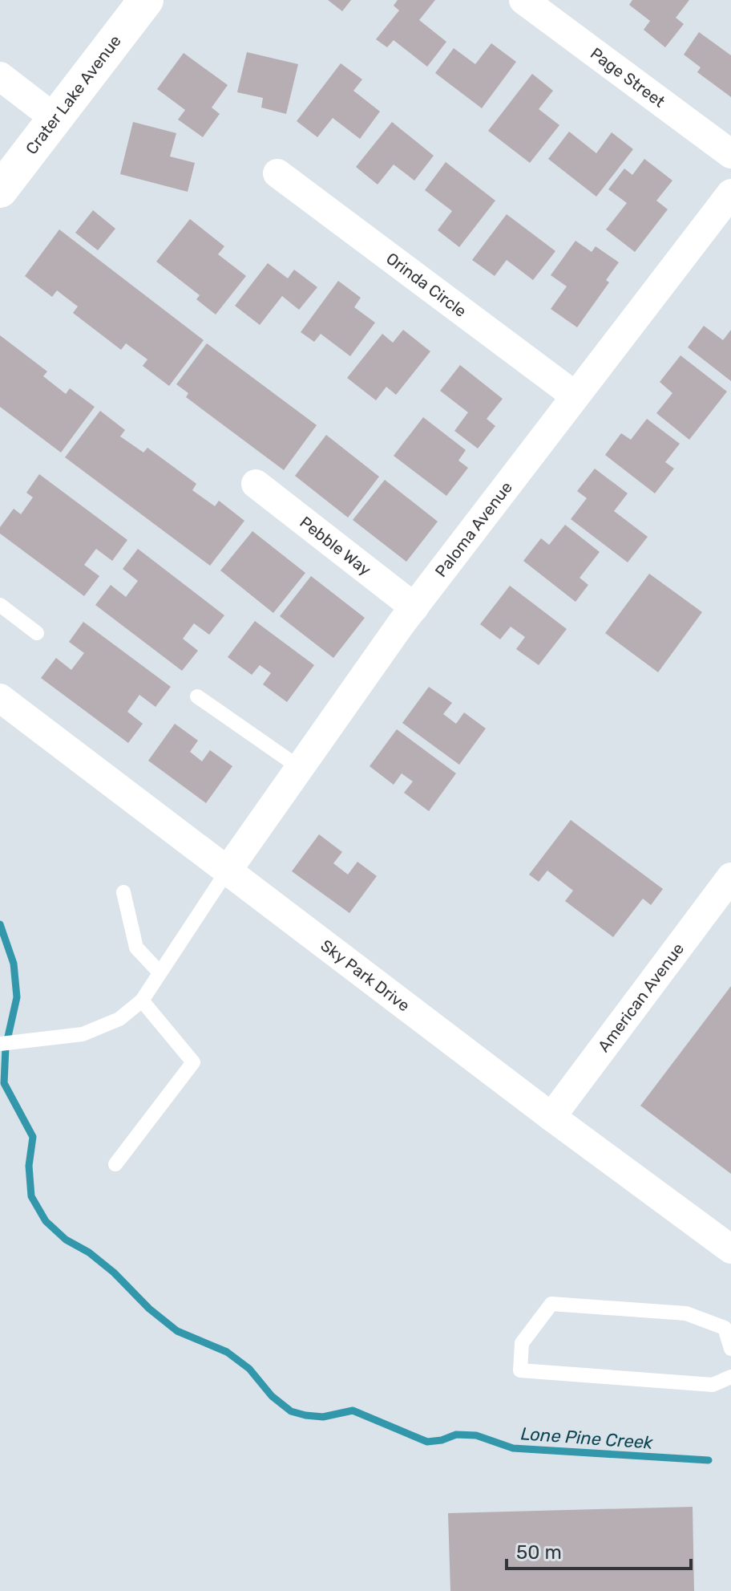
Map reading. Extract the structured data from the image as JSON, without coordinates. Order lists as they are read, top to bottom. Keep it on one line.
{"streets":{"main road":["Crater Lake Avenue"],"street":["Page Street","Orinda Circle","Paloma Avenue","Pebble Way","Sky Park Drive","American Avenue"]},"crossings":[["Orinda Circle","Paloma Avenue"],["Paloma Avenue","Pebble Way"],["Paloma Avenue","Sky Park Drive"],["Sky Park Drive","American Avenue"]],"water":["Lone Pine Creek"],"scale_bar":"50 m"}
